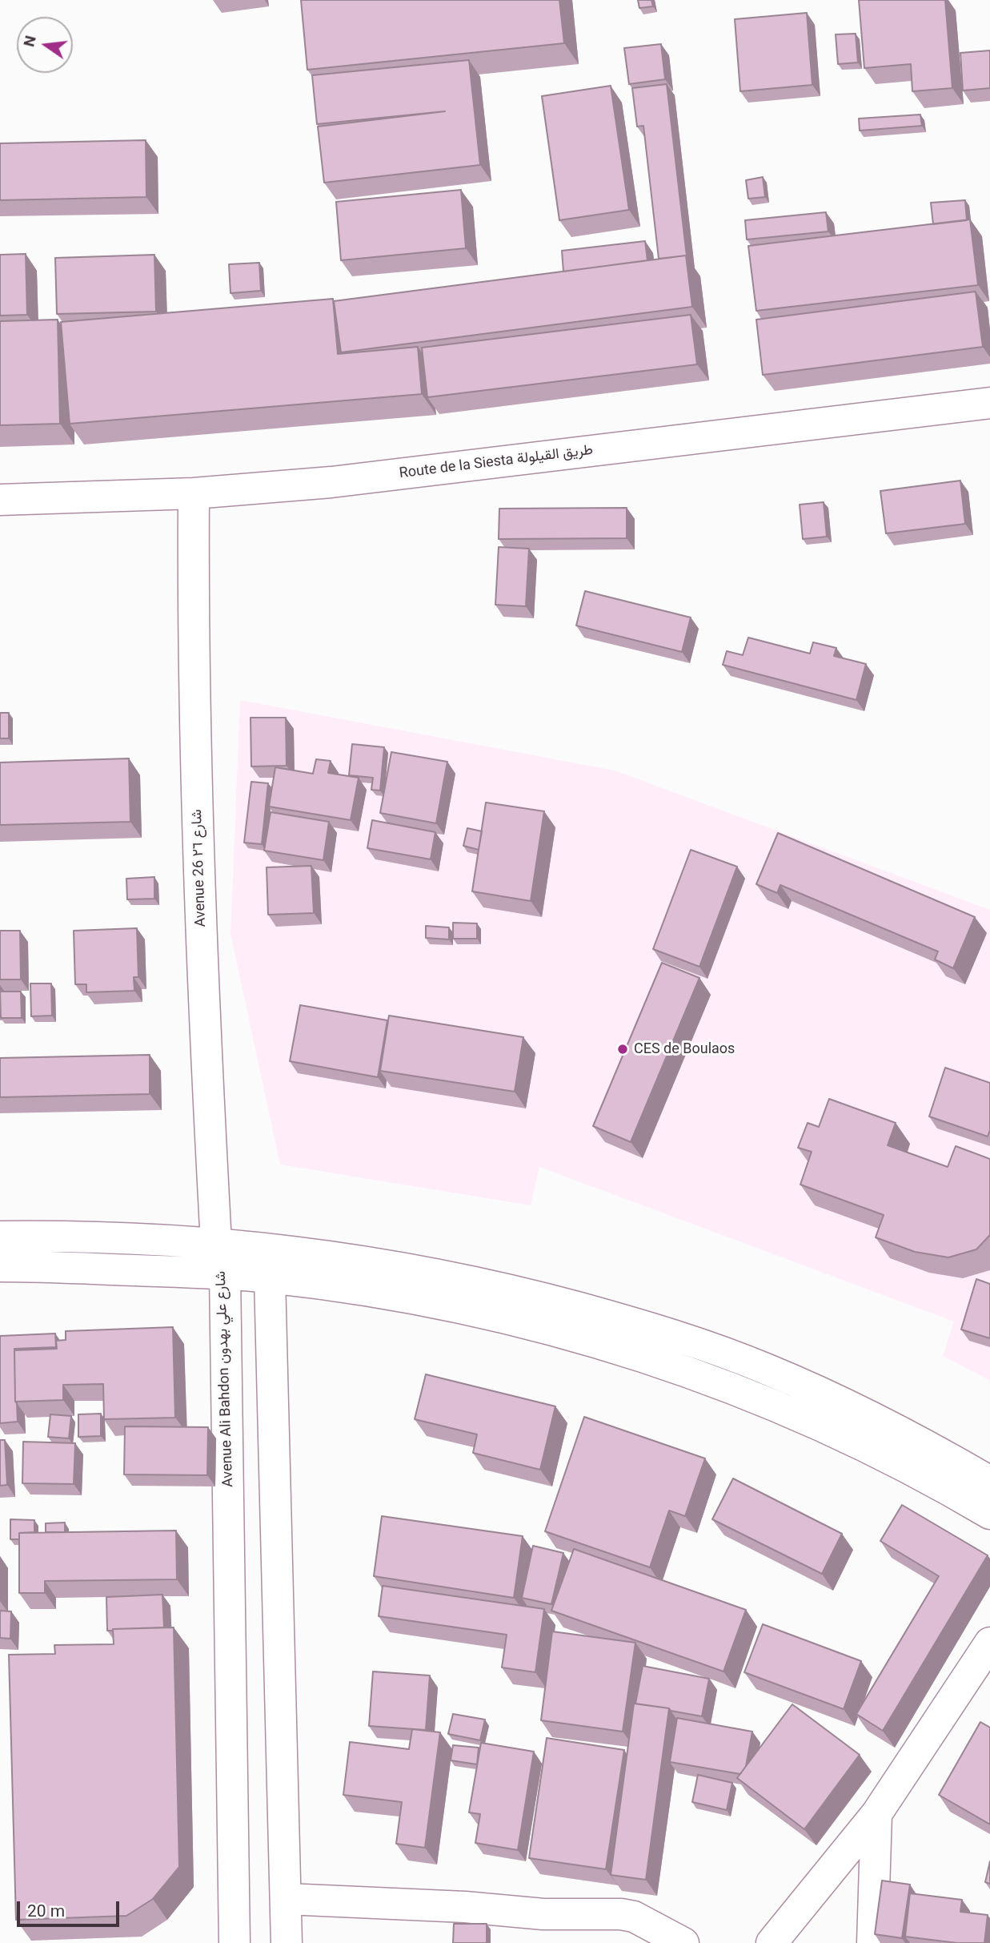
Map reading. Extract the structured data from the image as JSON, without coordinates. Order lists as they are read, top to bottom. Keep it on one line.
{"streets":{"main road":["Route de la Siesta طريق القيلولة","Avenue 26 شارع ٢٦","Avenue Ali Bahdon شارع علي بهدون"]},"crossings":[["Route de la Siesta طريق القيلولة","Avenue 26 شارع ٢٦"],["Avenue 26 شارع ٢٦","Avenue Ali Bahdon شارع علي بهدون"]],"places":["CES de Boulaos"],"scale_bar":"20 m","north":"left"}
